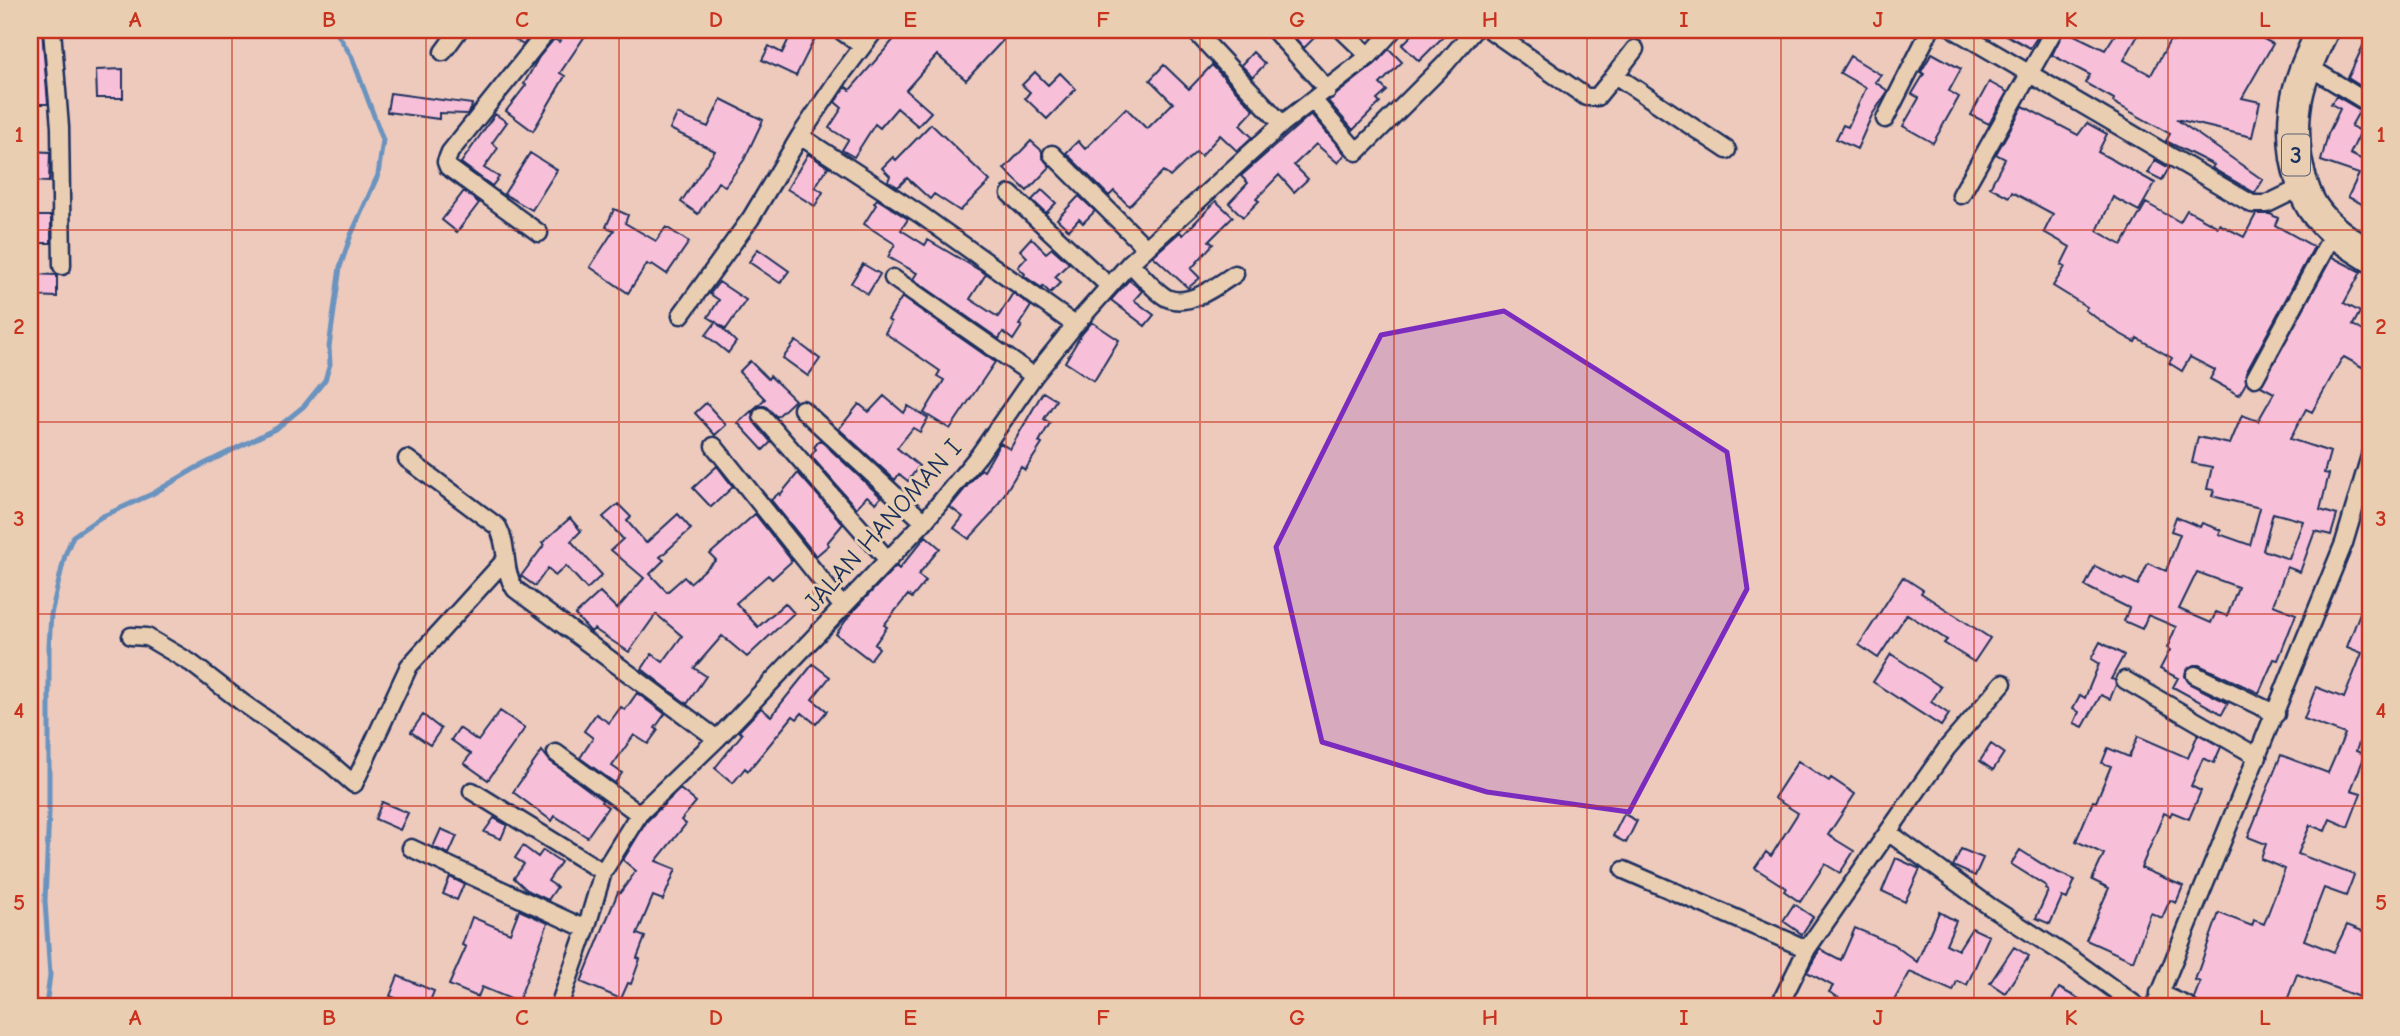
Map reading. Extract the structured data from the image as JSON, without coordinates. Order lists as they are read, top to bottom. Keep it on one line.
{"streets":{"highway":["3"],"street":["JALAN HANOMAN I"]},"grid":{"columns":["A","B","C","D","E","F","G","H","I","J","K","L"],"rows":["1","2","3","4","5"]}}
